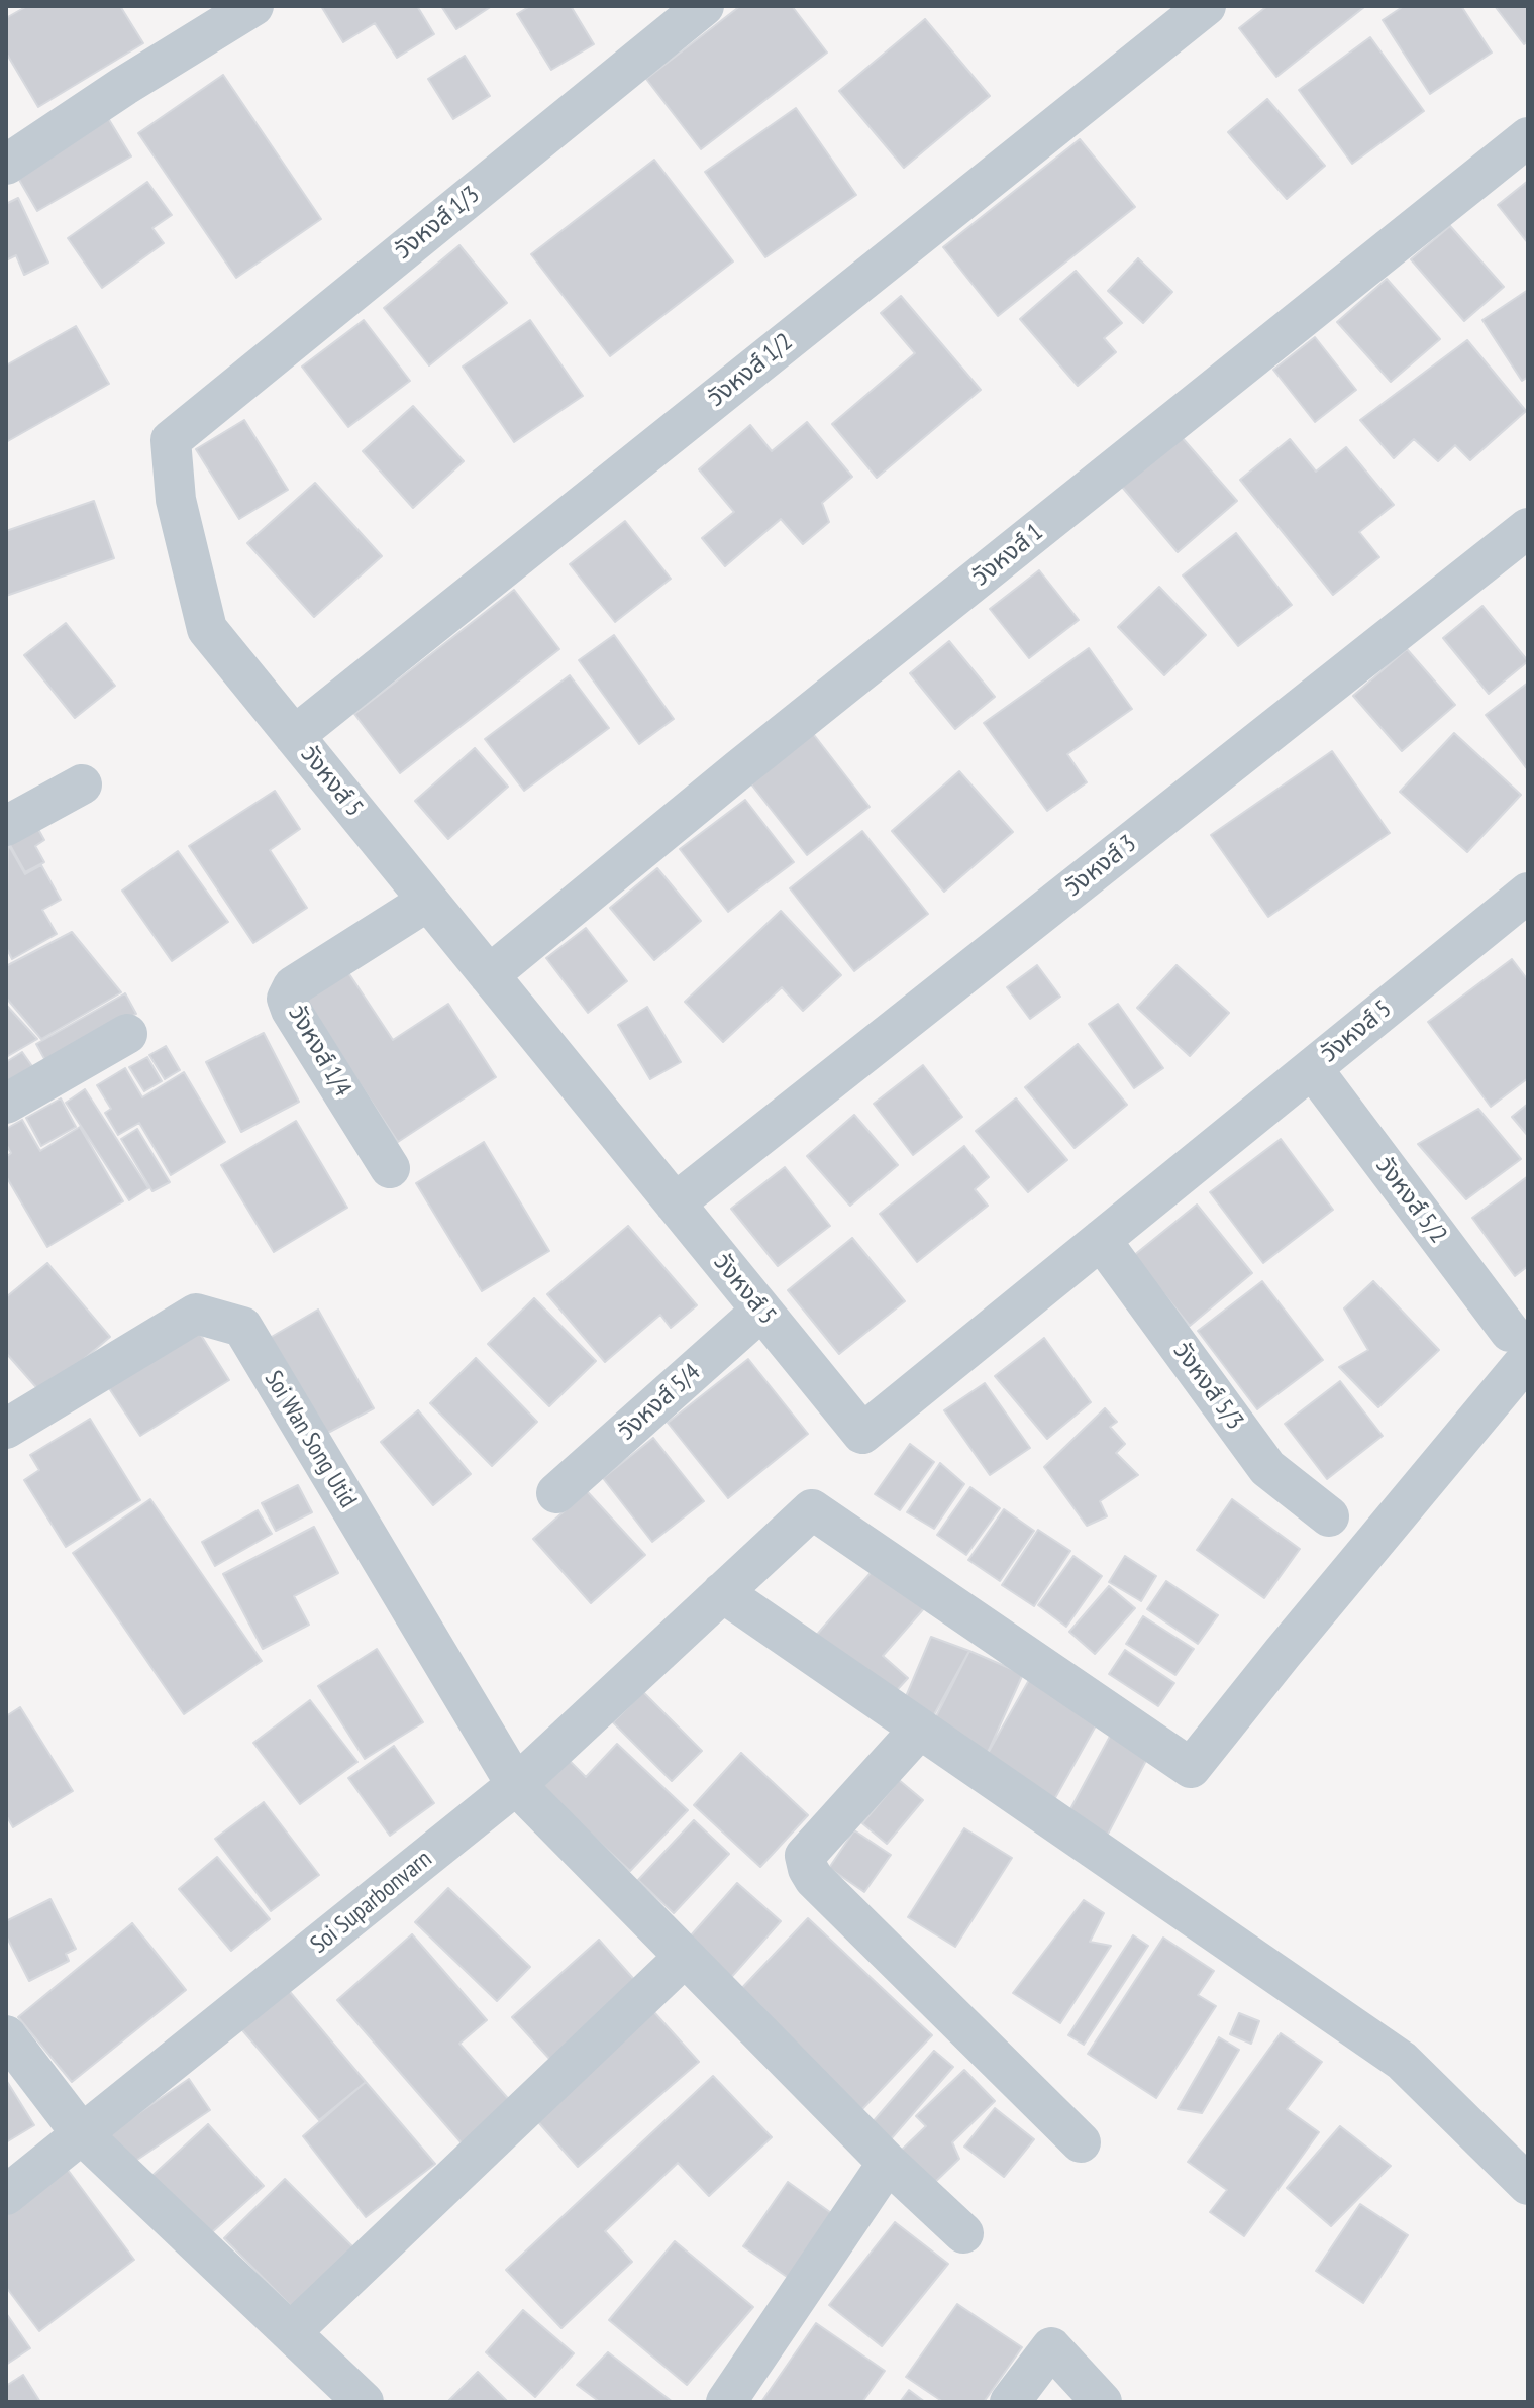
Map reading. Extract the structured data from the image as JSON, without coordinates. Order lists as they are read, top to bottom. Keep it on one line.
{"streets":{"street":["วังหงส์ 1/3","วังหงส์ 1/2","วังหงส์ 1","วังหงส์ 5","วังหงส์ 3","วังหงส์ 1/4","วังหงส์ 5/2","วังหงส์ 5/3","วังหงส์ 5/4","Soi Wan Song Utid","Soi Suparbonvarn"]},"crossings":[["วังหงส์ 1/3","วังหงส์ 5"],["วังหงส์ 1/2","วังหงส์ 5"],["วังหงส์ 1","วังหงส์ 5"],["วังหงส์ 5","วังหงส์ 3"],["วังหงส์ 5","วังหงส์ 1/4"],["วังหงส์ 5","วังหงส์ 5/2"],["วังหงส์ 5","วังหงส์ 5/3"],["วังหงส์ 5","วังหงส์ 5/4"],["วังหงส์ 5/2","Soi Suparbonvarn"],["Soi Wan Song Utid","Soi Suparbonvarn"]]}
